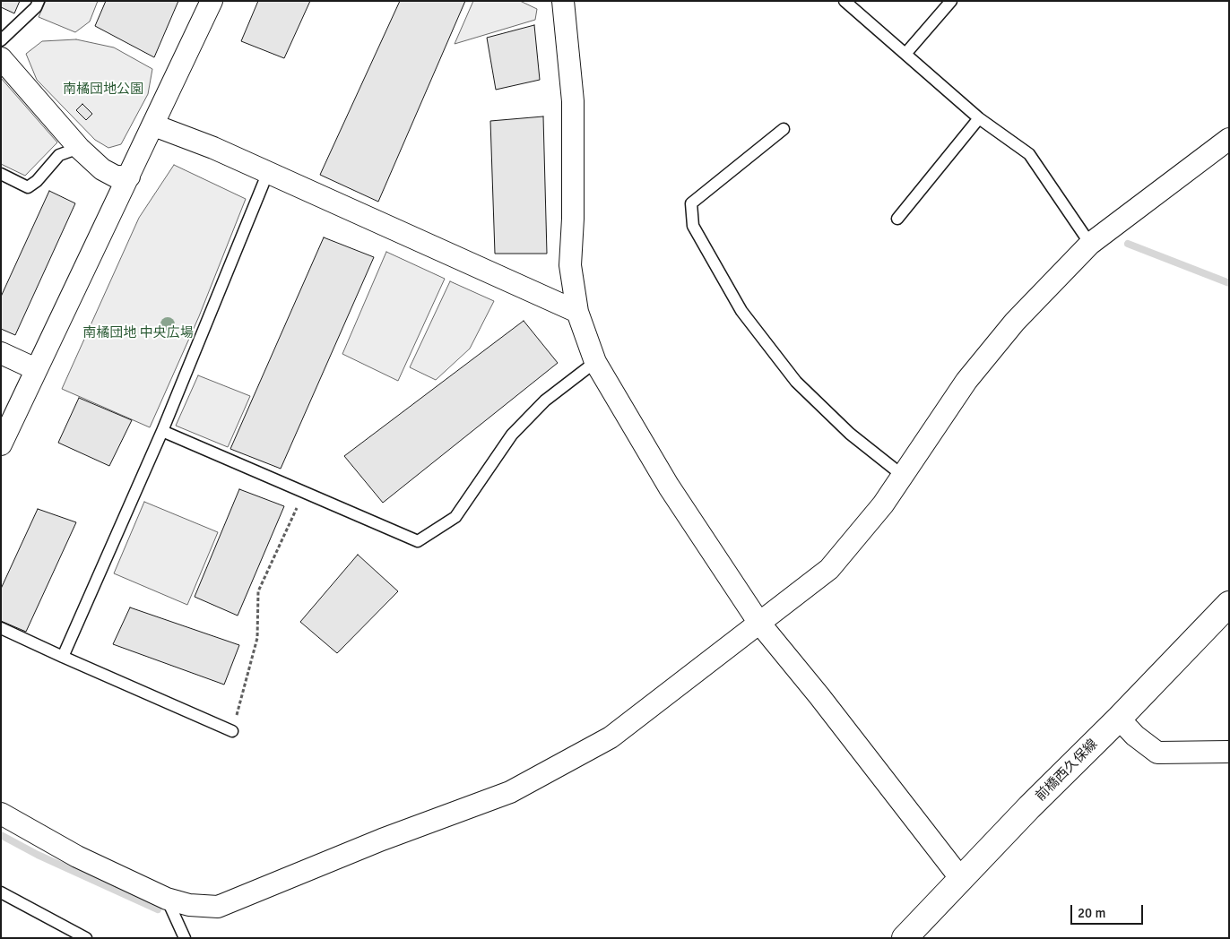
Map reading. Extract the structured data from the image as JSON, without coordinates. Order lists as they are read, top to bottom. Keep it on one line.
{"streets":{"main road":["前橋西久保線"]},"parks":["南橘団地公園","南橘団地 中央広場"],"scale_bar":"20 m"}
